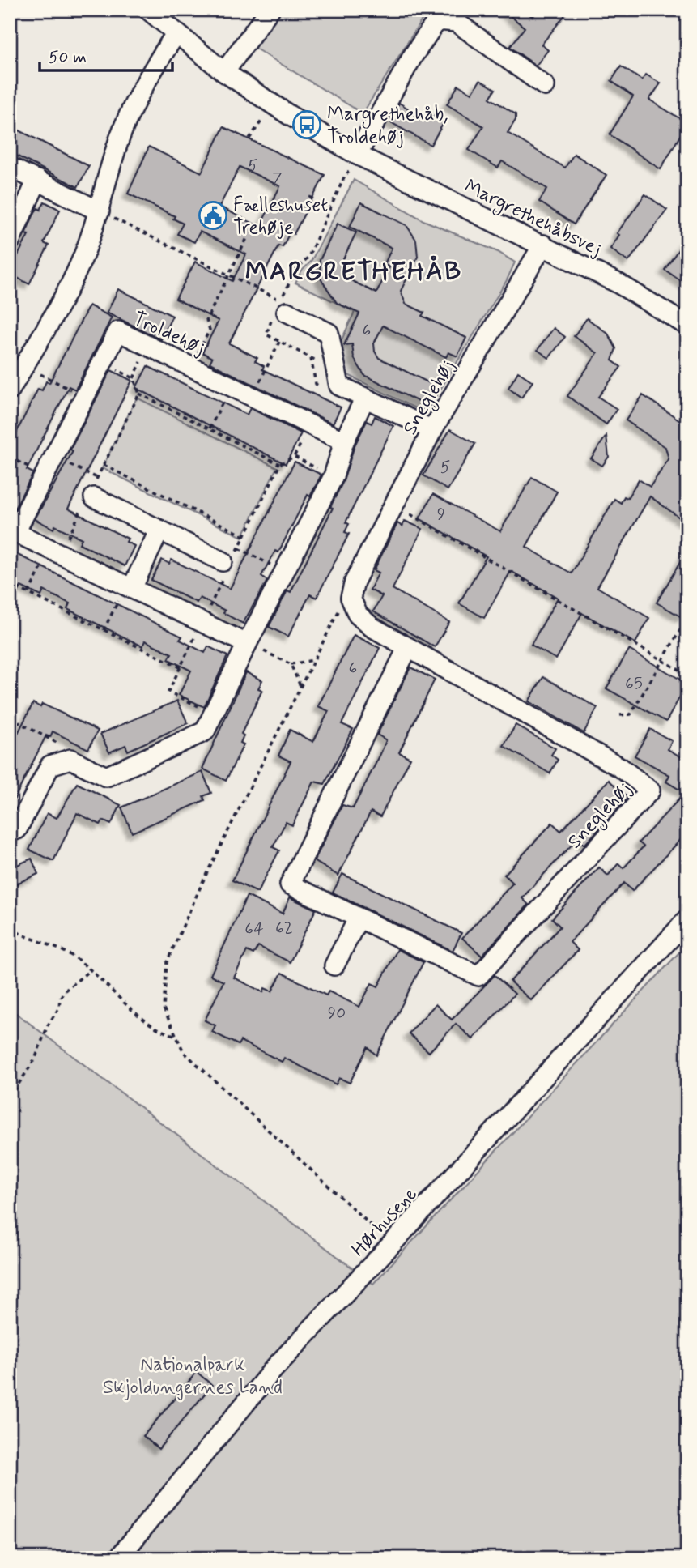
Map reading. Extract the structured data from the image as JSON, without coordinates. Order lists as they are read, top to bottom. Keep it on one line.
{"streets":{"street":["Margrethehåbsvej","Troldehøj","Sneglehøj","Hørhusene"]},"crossings":[["Margrethehåbsvej","Sneglehøj"]],"districts":["MARGRETHEHÅB"],"parks":["Nationalpark Skjoldungernes Land"],"places":{"bus stop":["Margrethehåb, Troldehøj"],"public building":["Fælleshuset Trehøje"]},"house_numbers":["5","7","6","5","9","6","65","62","64","90"],"scale_bar":"50 m"}
